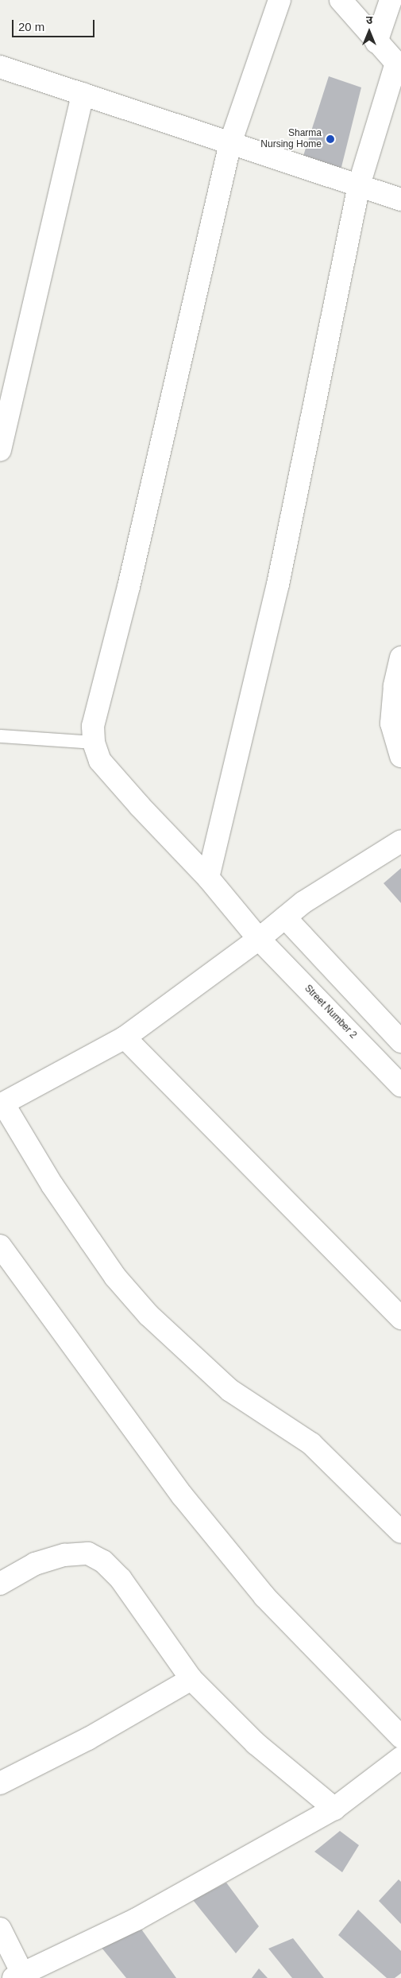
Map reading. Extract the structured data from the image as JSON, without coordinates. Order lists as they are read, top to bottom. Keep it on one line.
{"streets":{"street":["Street Number 2"]},"places":["Sharma Nursing Home"],"scale_bar":"20 m","north":"top"}
